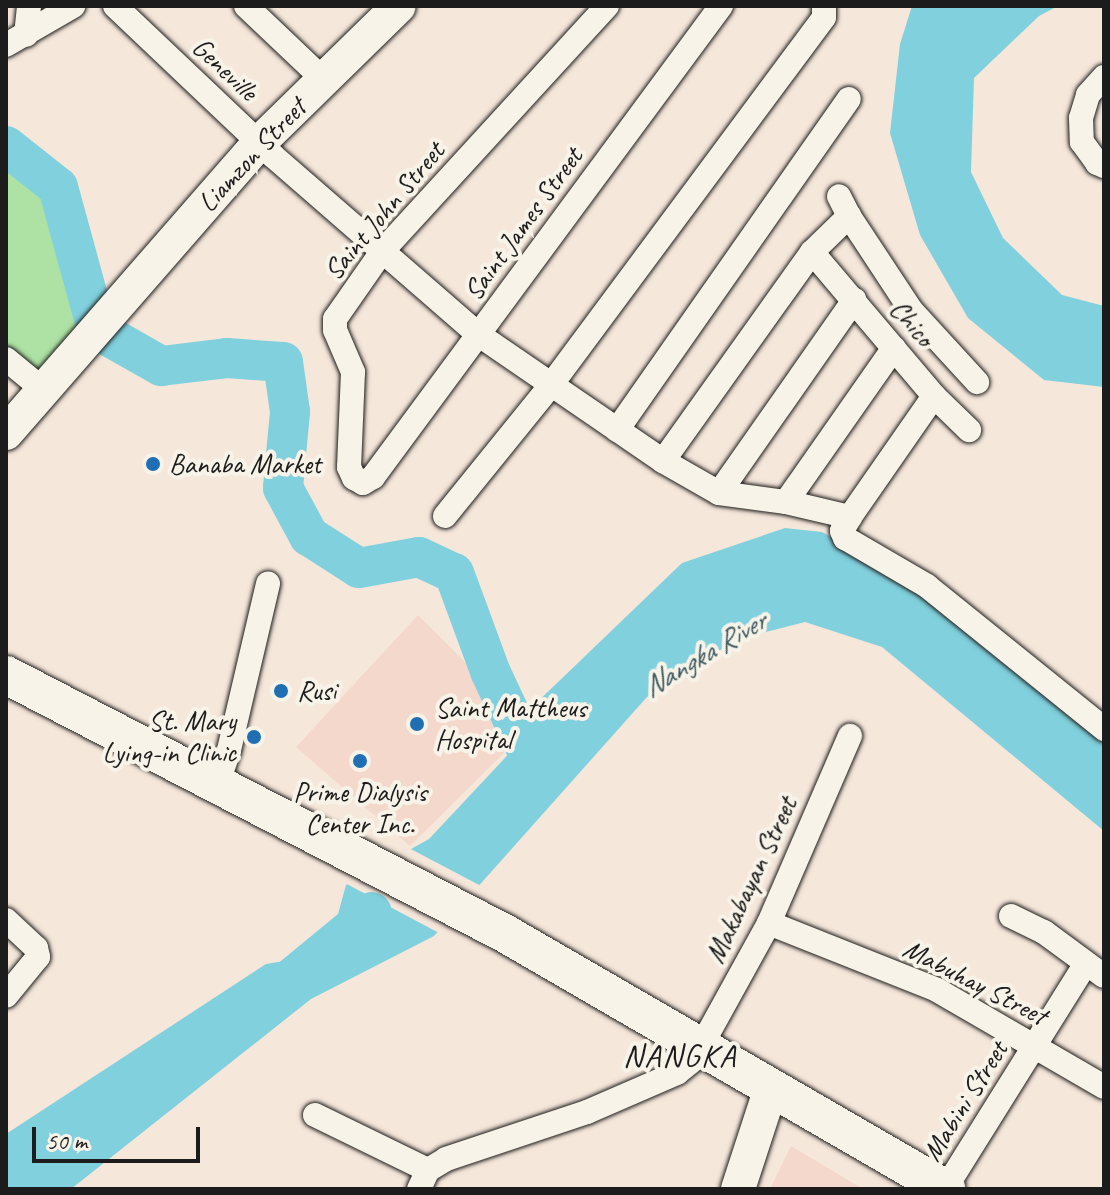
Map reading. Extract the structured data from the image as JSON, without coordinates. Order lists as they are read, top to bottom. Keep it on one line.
{"streets":{"street":["Geneville","Liamzon Street","Saint John Street","Saint James Street","Chico","Makabayan Street","Mabuhay Street","Mabini Street"]},"crossings":[["Geneville","Liamzon Street"],["Geneville","Saint John Street"],["Geneville","Saint James Street"],["Saint John Street","Saint James Street"],["Makabayan Street","Mabuhay Street"],["Mabuhay Street","Mabini Street"]],"districts":["NANGKA"],"water":["Nangka River"],"places":["Banaba Market","Rusi","Saint Mattheus Hospital","St. Mary Lying-in Clinic","Prime Dialysis Center Inc."],"scale_bar":"50 m"}
